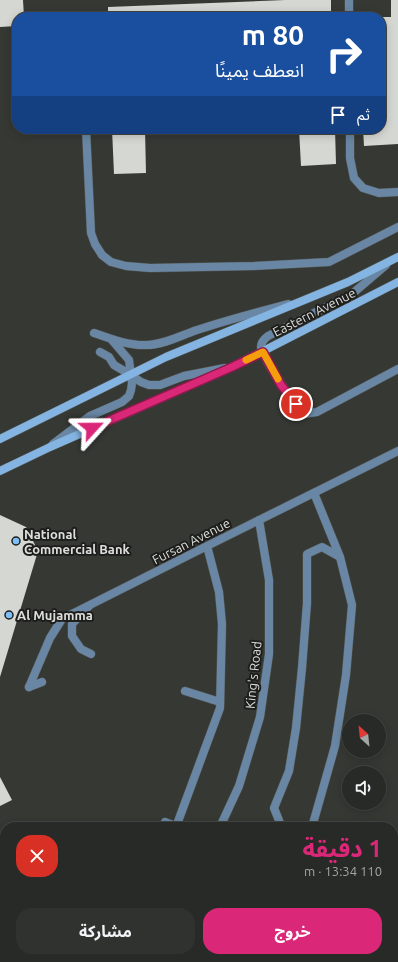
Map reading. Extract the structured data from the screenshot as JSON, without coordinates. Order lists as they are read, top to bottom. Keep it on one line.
{"streets":{"main road":["Eastern Avenue"],"street":["Fursan Avenue","King's Road"]},"crossings":[["Fursan Avenue","King's Road"]],"places":["National Commercial Bank","Al Mujamma"],"north":"top left","page":{"turn":["80 m","انعطف يمينًا"],"then":"ثم","heading":["1 دقيقة","110 m · 13:34"],"buttons":["خروج","مشاركة"]}}
